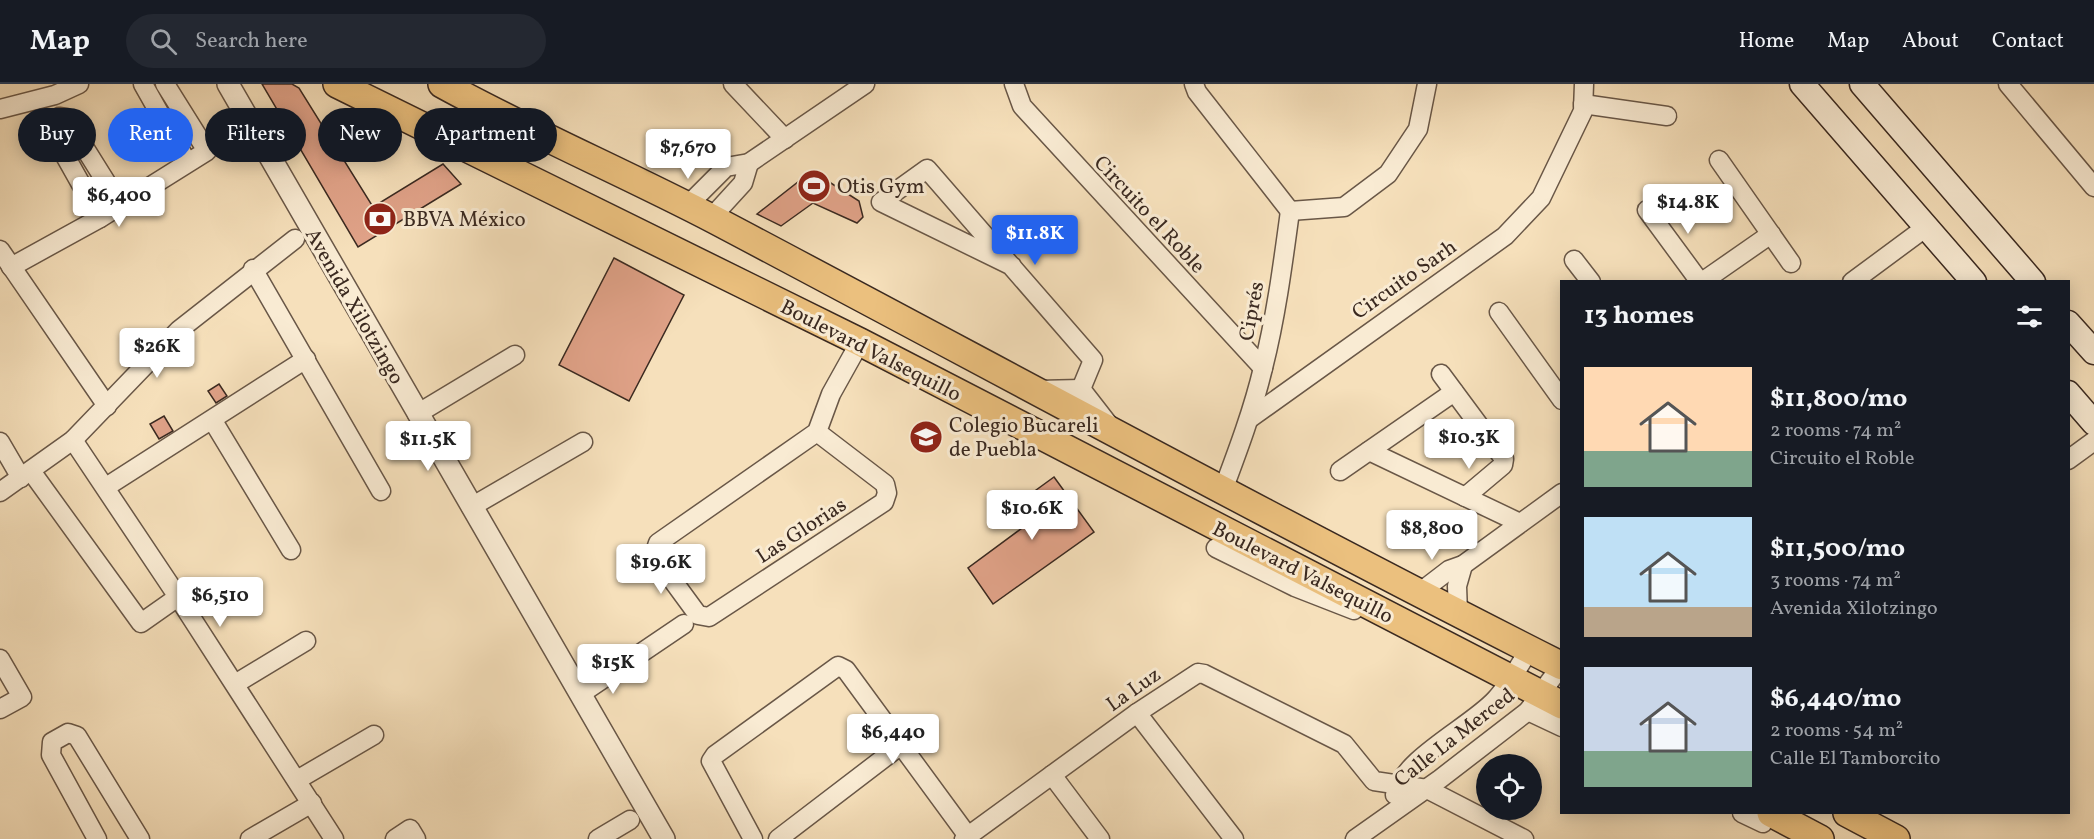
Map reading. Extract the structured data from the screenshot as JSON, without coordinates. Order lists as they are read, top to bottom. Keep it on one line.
{"streets":{"main road":["Boulevard Valsequillo"],"street":["Circuito el Roble","Circuito Sarh","Avenida Xilotzingo","Ciprés","Las Glorias","La Luz","Calle La Merced"]},"crossings":[["Circuito el Roble","Ciprés"],["Circuito Sarh","Ciprés"],["Boulevard Valsequillo","Calle La Merced"],["La Luz","Calle La Merced"]],"places":{"sports":["Otis Gym"],"bank":["BBVA México"],"school or university":["Colegio Bucareli de Puebla"]},"page":{"header":"Map","search":"Search here","nav":["Home","Map","About","Contact"],"chip":["Buy","Rent","Filters","New","Apartment"],"price":["$7,670","$6,400","$14.8K","$11.8K","$26K","$10.3K","$11.5K","$10.6K","$8,800","$19.6K","$6,510","$15K","$6,440"],"heading":"13 homes","list":[{"name":"$11,800/mo","note":"2 rooms · 74 m² · Circuito el Roble"},{"name":"$11,500/mo","note":"3 rooms · 74 m² · Avenida Xilotzingo"},{"name":"$6,440/mo","note":"2 rooms · 54 m² · Calle El Tamborcito"}]}}
